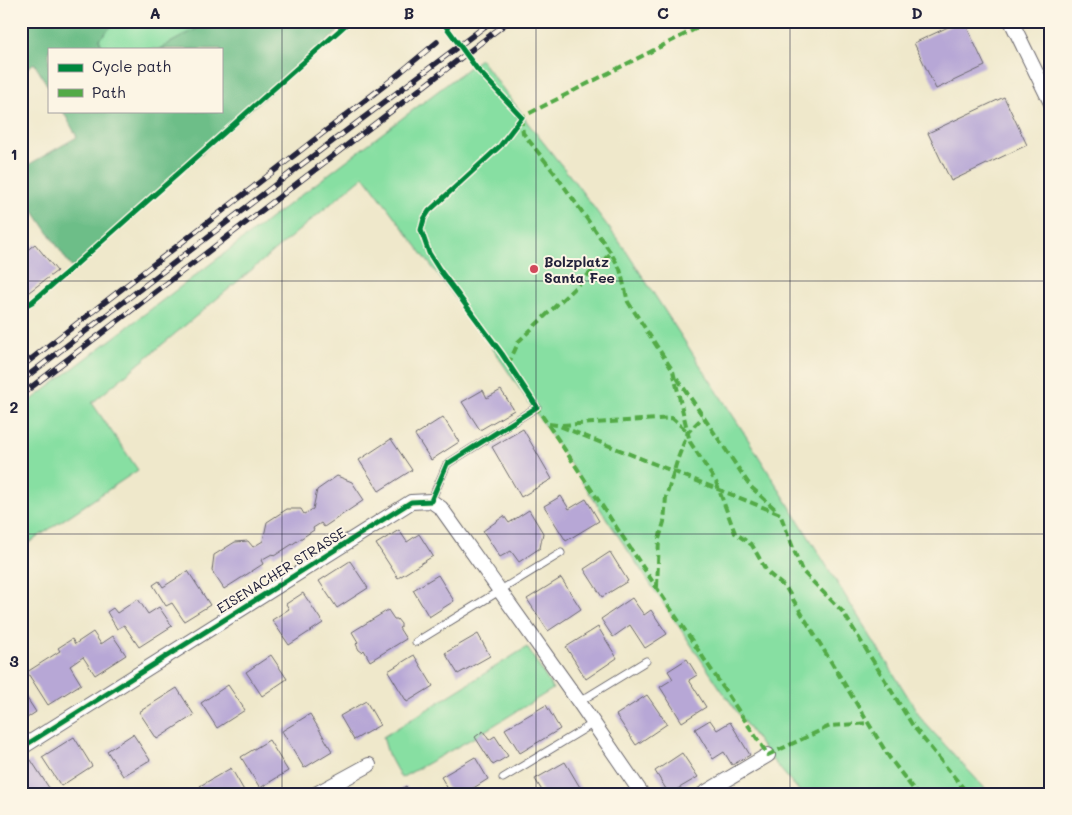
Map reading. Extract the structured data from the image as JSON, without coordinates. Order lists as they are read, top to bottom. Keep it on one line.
{"streets":{"street":["EISENACHER STRASSE"]},"places":["Bolzplatz Santa Fee"],"legend":["Cycle path","Path"],"grid":{"columns":["A","B","C","D"],"rows":["1","2","3"]}}
